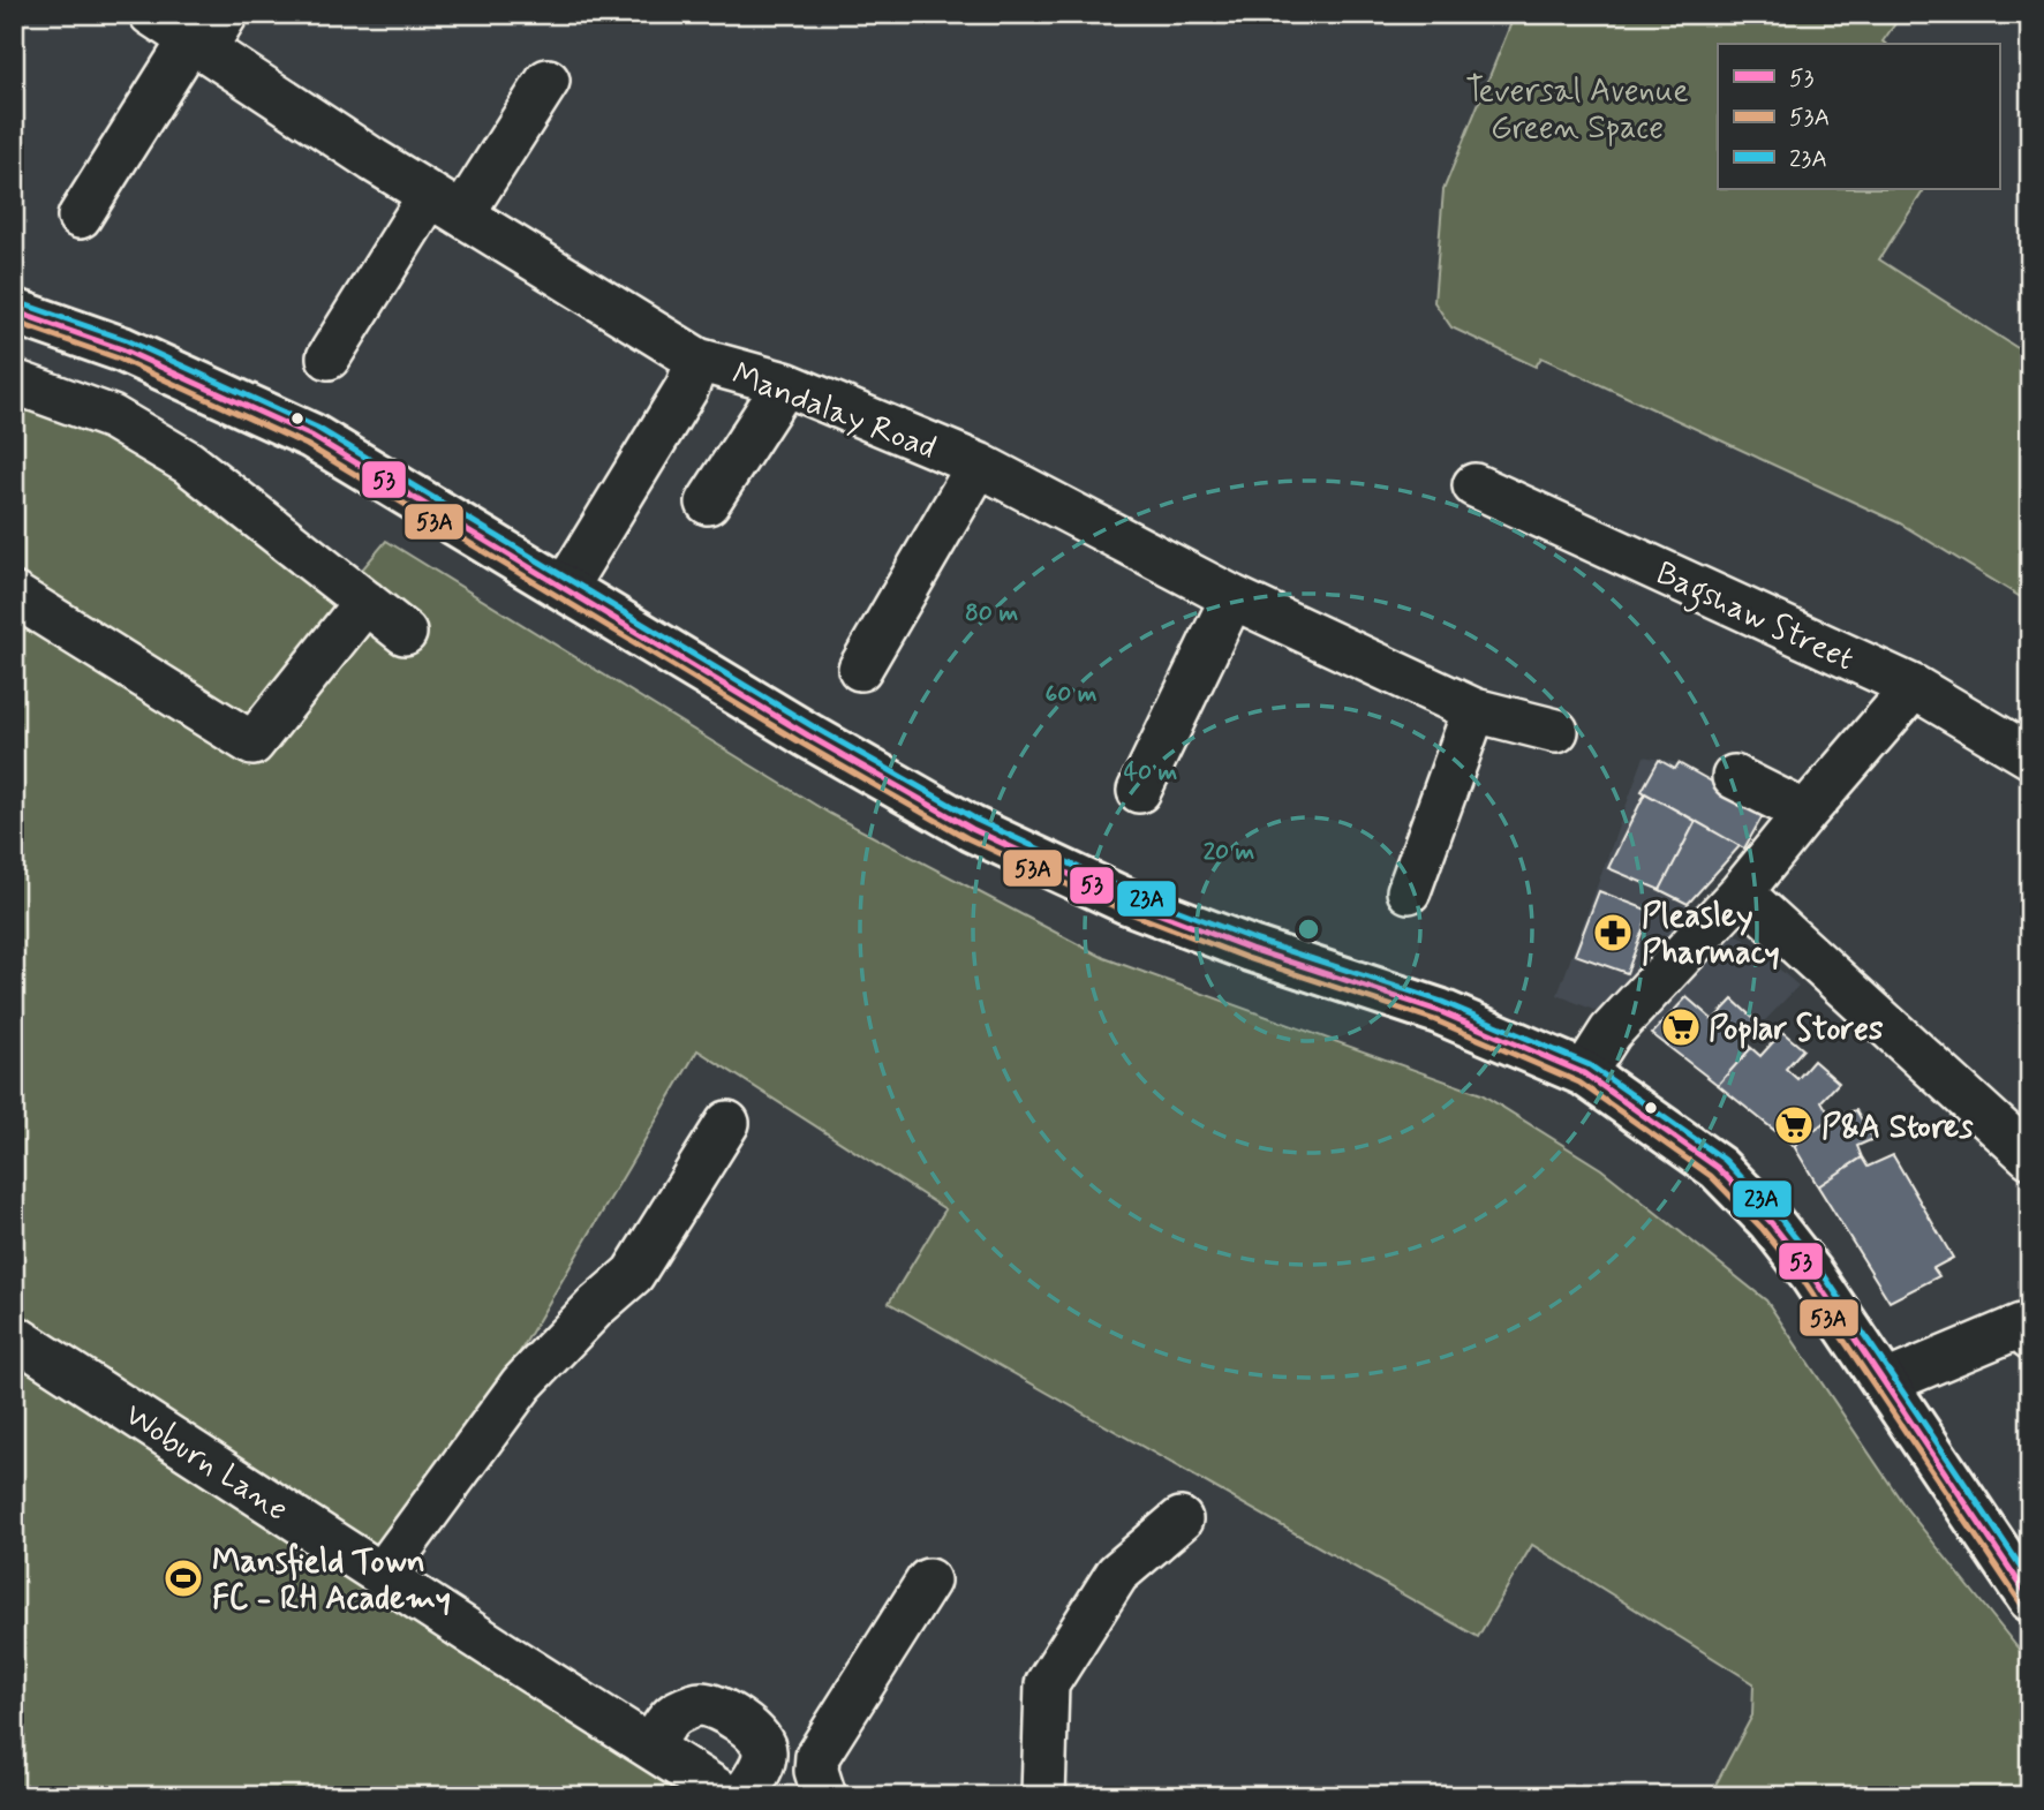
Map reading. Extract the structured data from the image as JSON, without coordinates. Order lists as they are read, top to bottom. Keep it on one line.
{"streets":{"street":["Mandalay Road","Bagshaw Street","Woburn Lane"]},"parks":["Teversal Avenue Green Space"],"places":{"pharmacy":["Pleasley Pharmacy"],"supermarket":["Poplar Stores","P&A Stores"],"sports":["Mansfield Town FC - RH Academy"]},"lines":["transit line 23A","transit line 53","transit line 53A"],"legend":["53","53A","23A"],"rings":["80 m","60 m","40 m","20 m"]}
